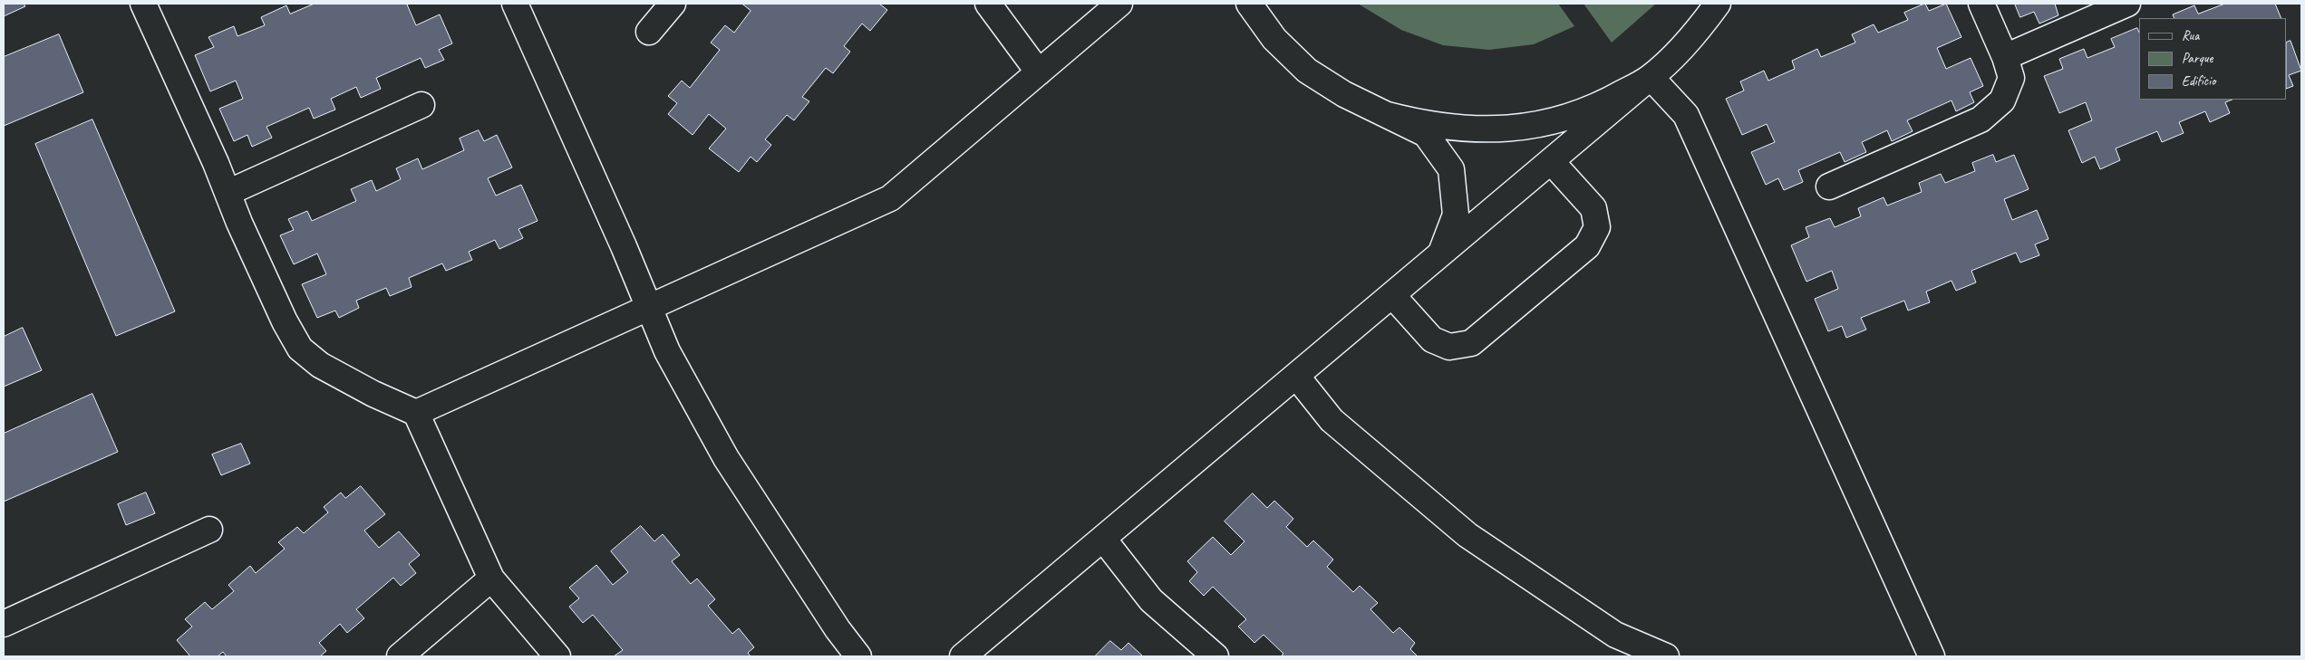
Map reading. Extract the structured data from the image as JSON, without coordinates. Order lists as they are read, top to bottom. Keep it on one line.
{"legend":["Rua","Parque","Edifício"]}
